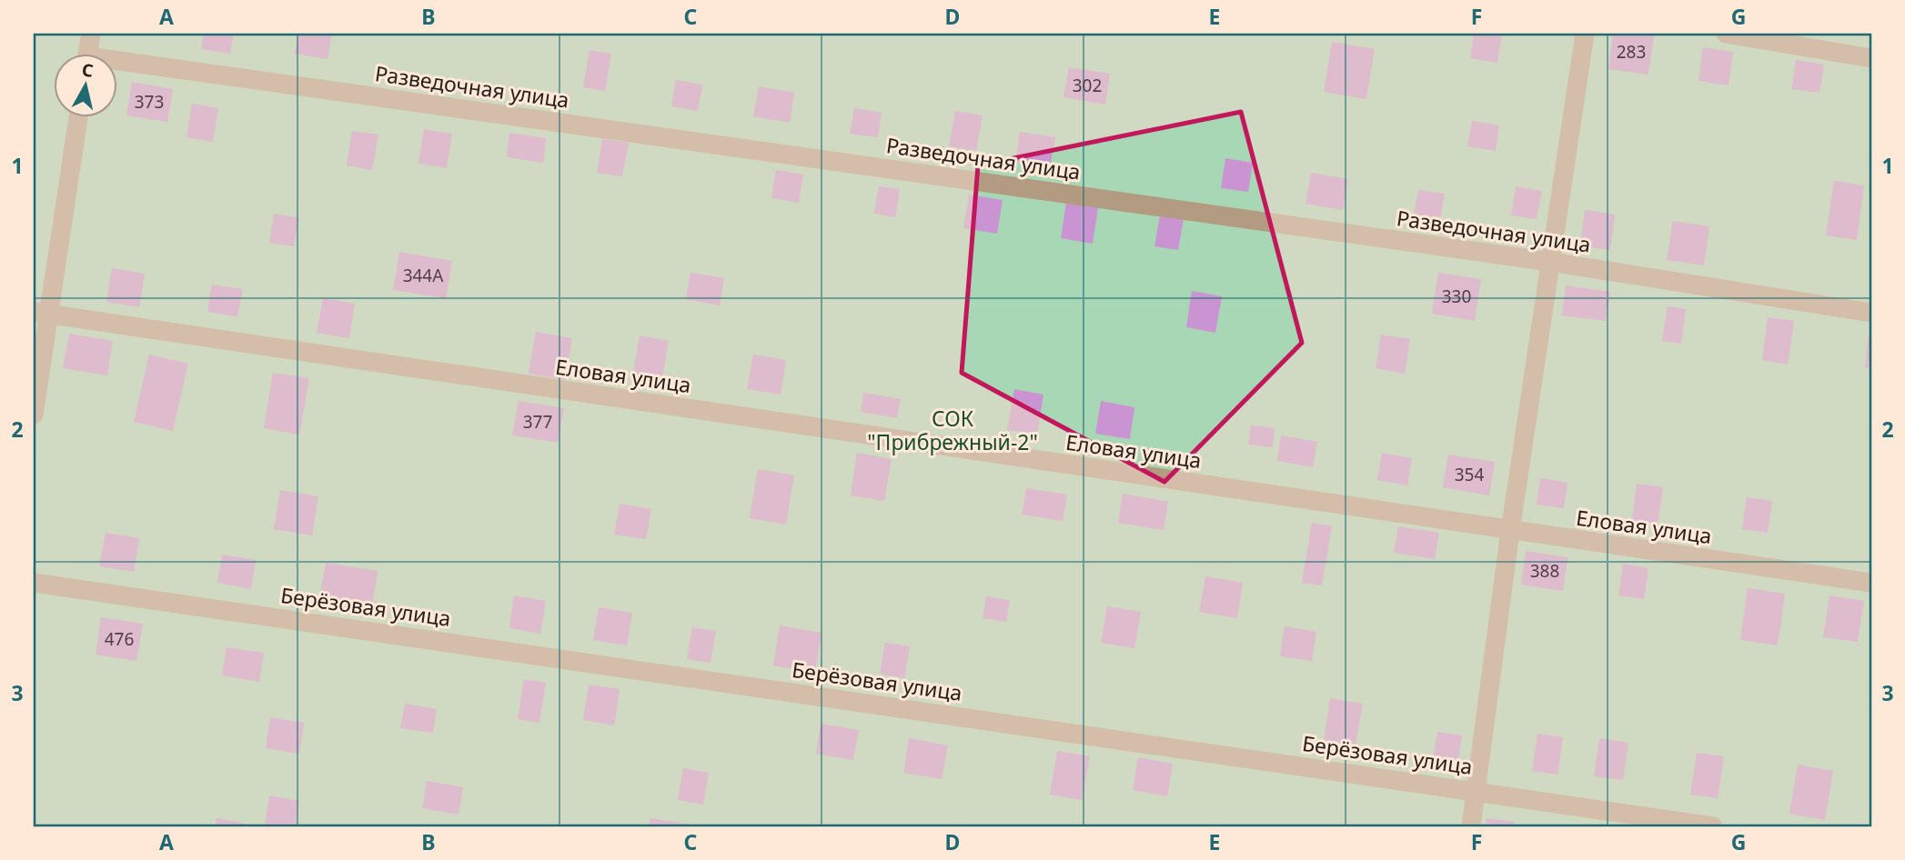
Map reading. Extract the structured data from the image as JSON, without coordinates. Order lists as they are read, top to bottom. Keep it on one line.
{"streets":{"street":["Разведочная улица","Еловая улица","Берёзовая улица"]},"parks":["СОК \"Прибрежный-2\""],"house_numbers":["283","302","373","344А","330","377","354","388","476"],"north":"top","grid":{"columns":["A","B","C","D","E","F","G"],"rows":["1","2","3"]}}
